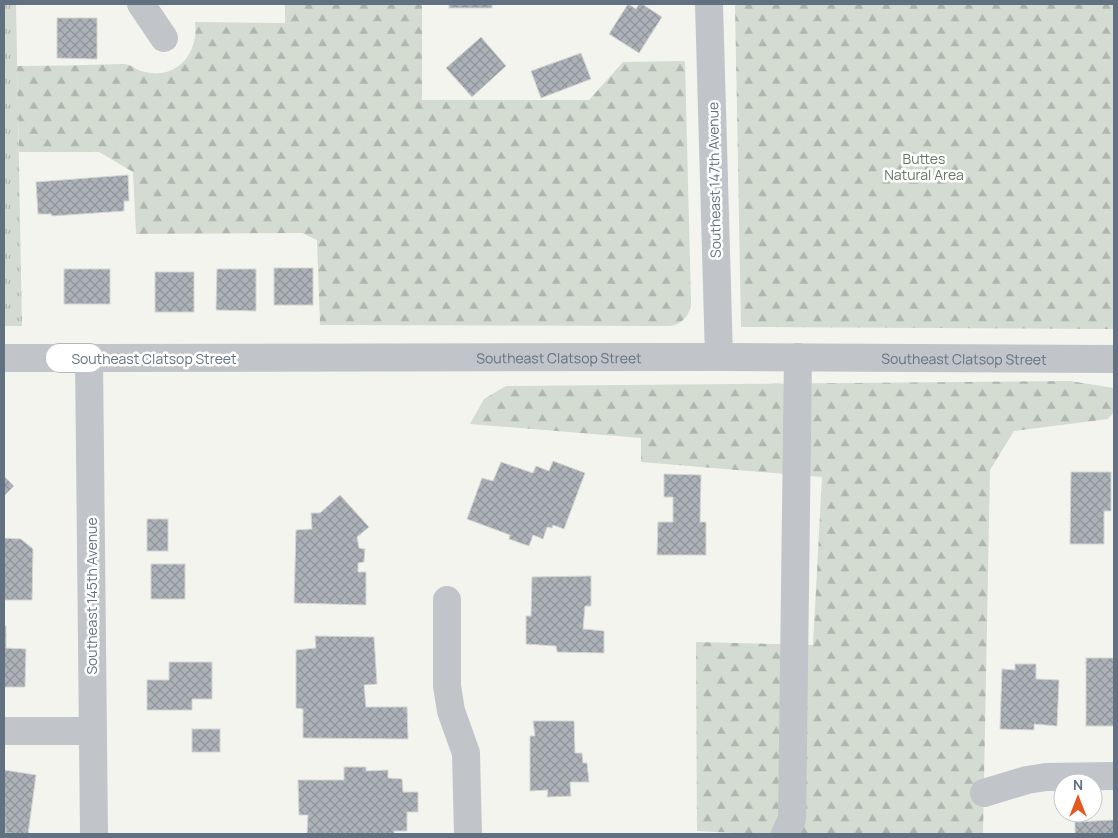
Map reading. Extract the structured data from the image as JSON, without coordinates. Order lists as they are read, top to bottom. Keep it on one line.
{"streets":{"main road":["Southeast Clatsop Street"],"street":["Southeast 147th Avenue","Southeast 145th Avenue"]},"crossings":[["Southeast 147th Avenue","Southeast Clatsop Street"],["Southeast Clatsop Street","Southeast 145th Avenue"]],"parks":["Buttes Natural Area"],"north":"top"}
